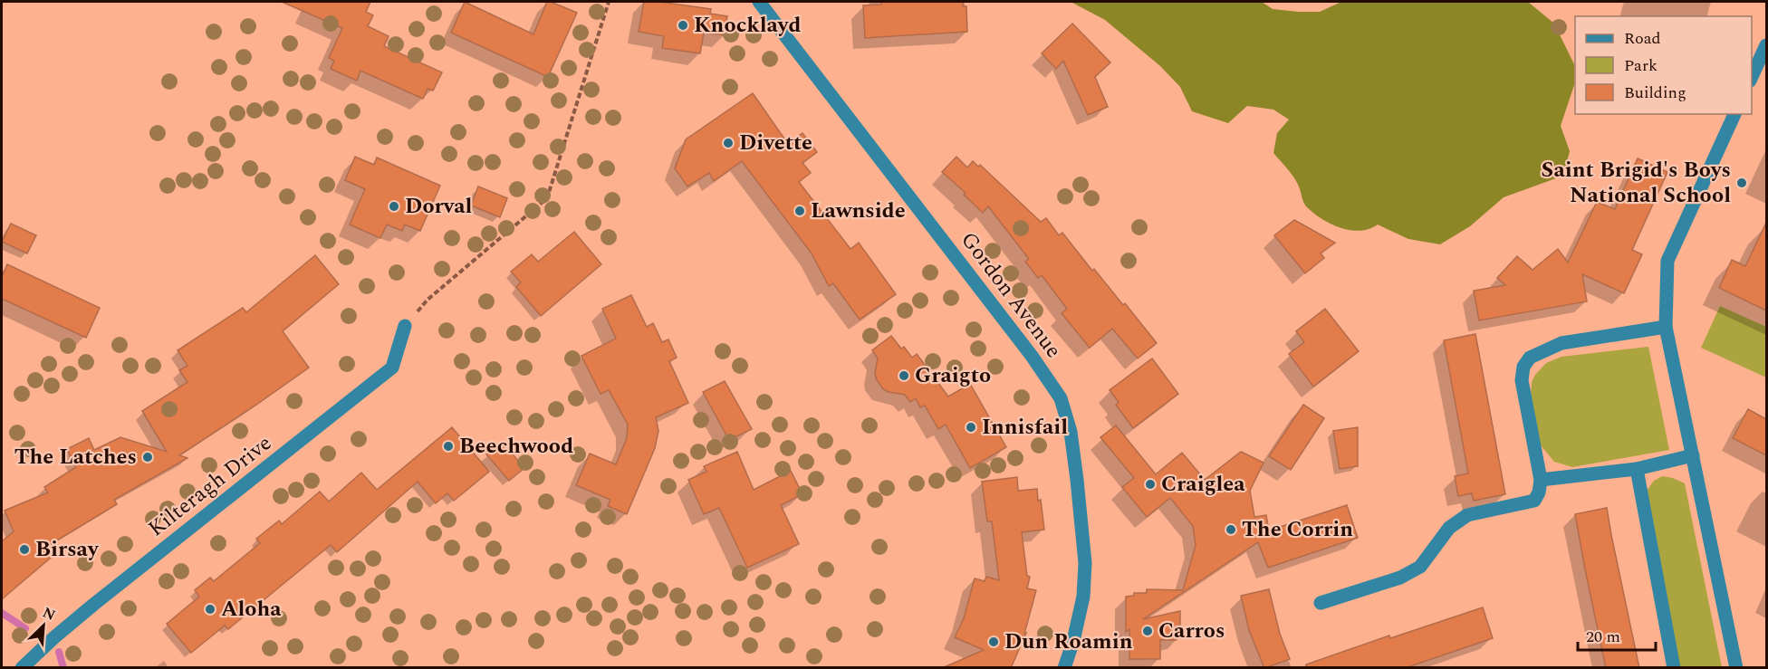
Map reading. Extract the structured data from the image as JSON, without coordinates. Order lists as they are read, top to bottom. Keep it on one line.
{"streets":{"street":["Gordon Avenue","Kilteragh Drive"]},"places":["Knocklayd","Divette","Saint Brigid's Boys National School","Dorval","Lawnside","Graigto","Innisfail","Beechwood","The Latches","Craiglea","The Corrin","Birsay","Aloha","Carros","Dun Roamin"],"legend":["Road","Park","Building"],"scale_bar":"20 m","north":"top right"}
